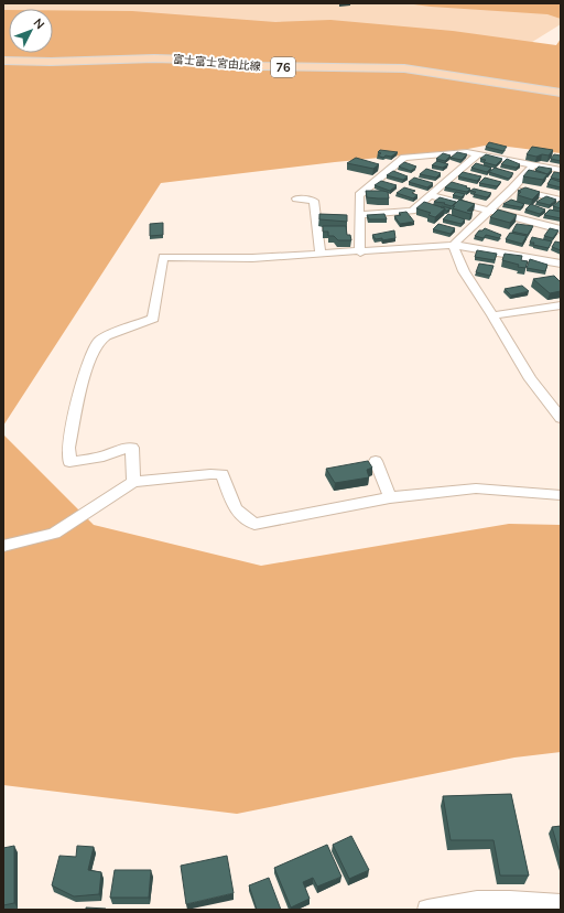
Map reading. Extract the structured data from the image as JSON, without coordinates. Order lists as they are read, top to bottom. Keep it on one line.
{"streets":{"main road":["富士富士宮由比線","76"]},"north":"top right"}
